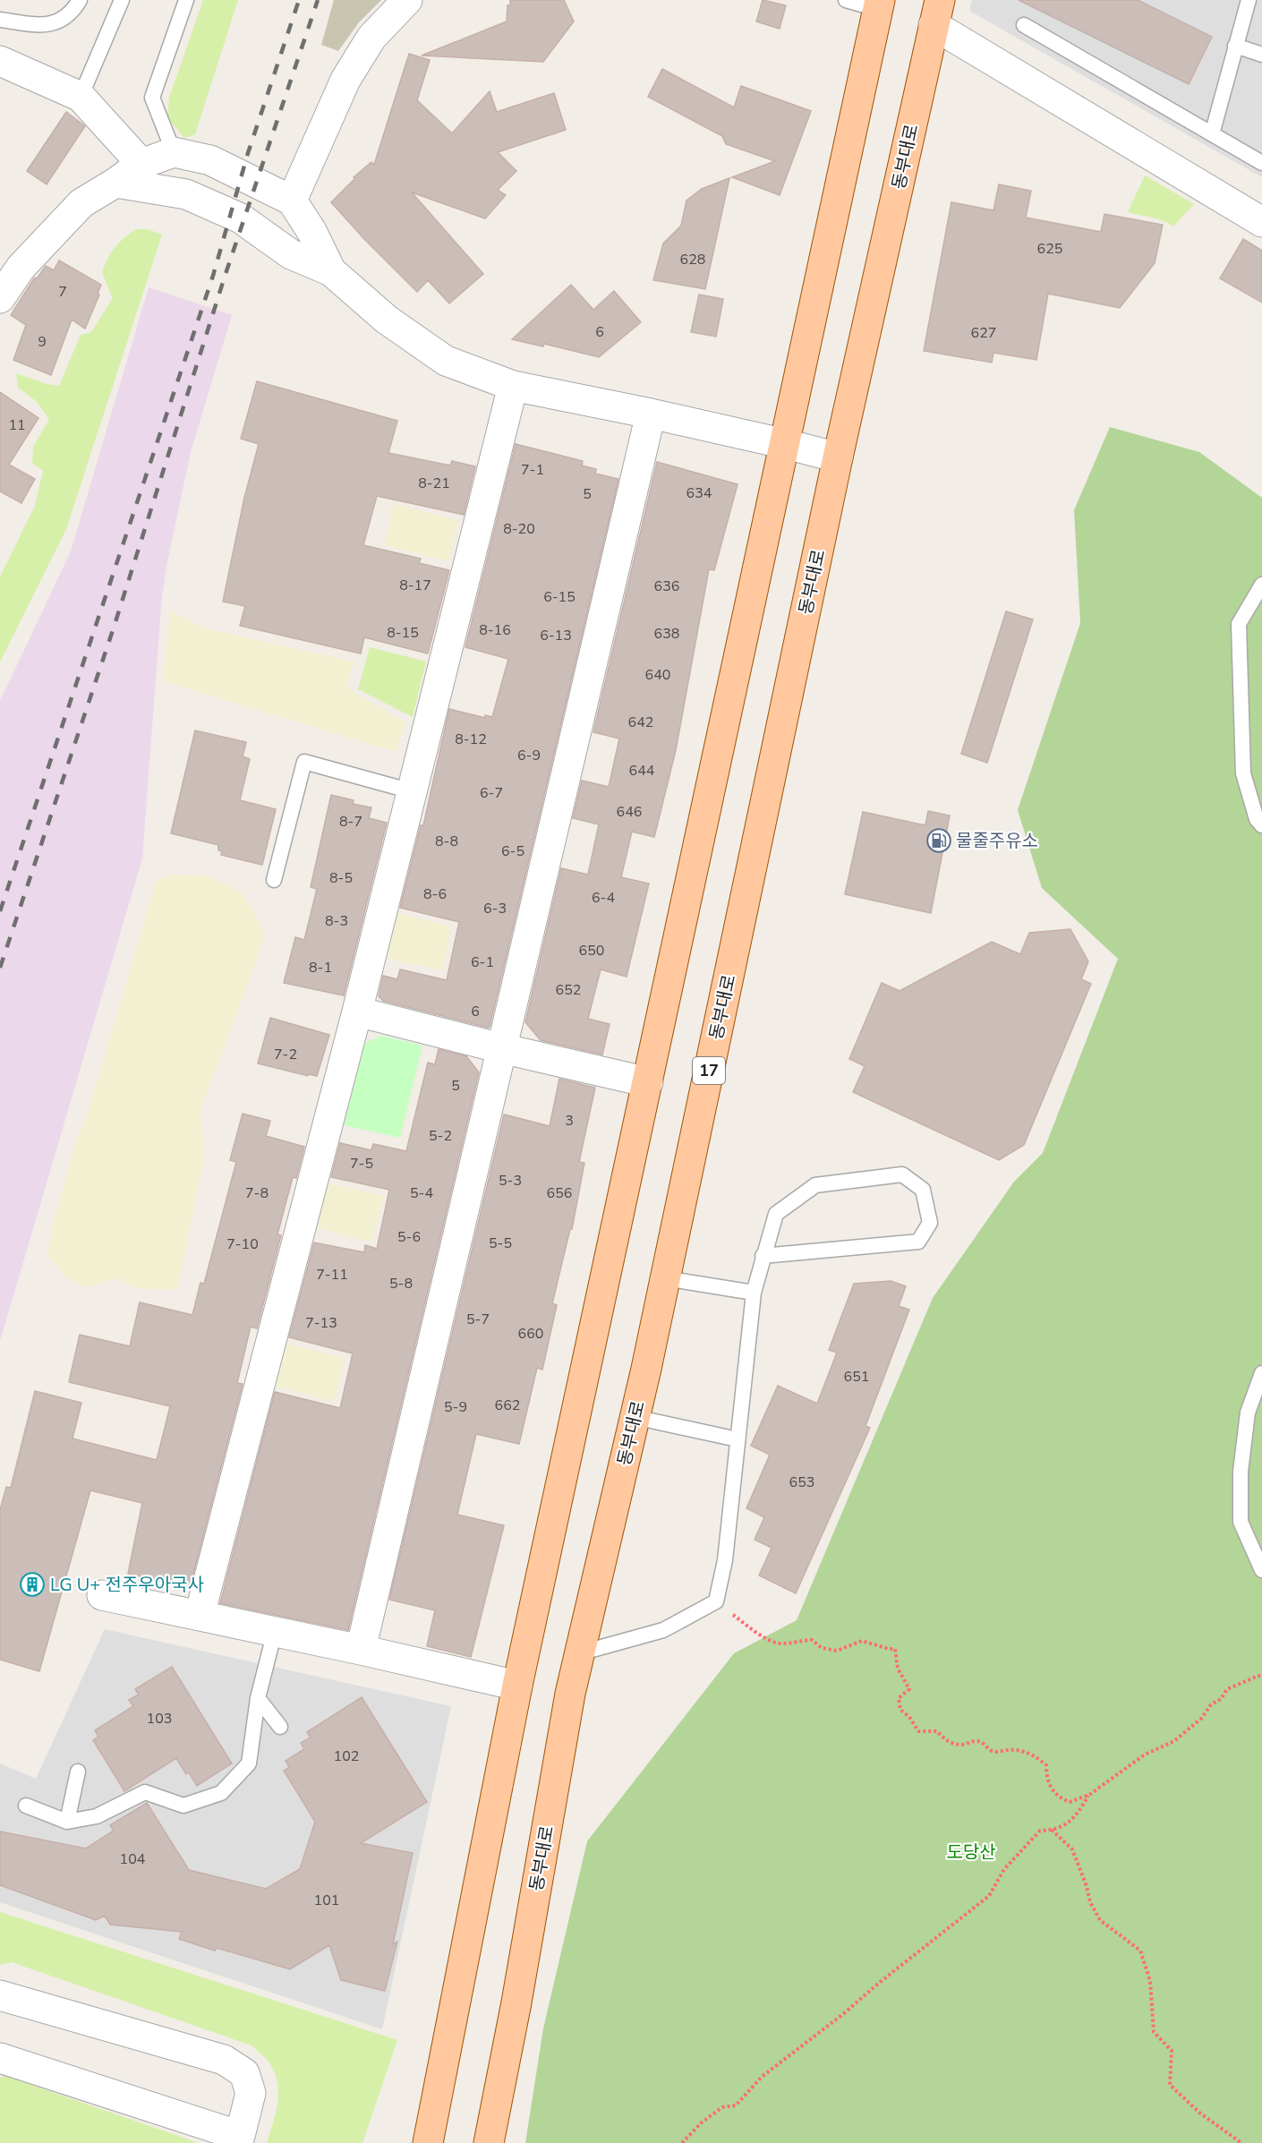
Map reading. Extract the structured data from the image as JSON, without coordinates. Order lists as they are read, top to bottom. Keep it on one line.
{"streets":{"main road":["동부대로","17"]},"parks":["도당산"],"places":{"fuel station":["물줄주유소"],"building":["LG U+ 전주우아국사"]},"house_numbers":["625","628","7","6","627","9","11","7-1","8-21","634","5","8-20","8-17","636","6-15","8-16","8-15","638","6-13","640","642","8-12","6-9","644","6-7","646","8-7","8-8","6-5","8-5","8-6","6-4","6-3","8-3","650","6-1","8-1","652","6","7-2","5","3","5-2","7-5","5-3","7-8","5-4","656","5-6","5-5","7-10","7-11","5-8","5-7","7-13","660","651","662","5-9","653","103","102","104","101"]}
